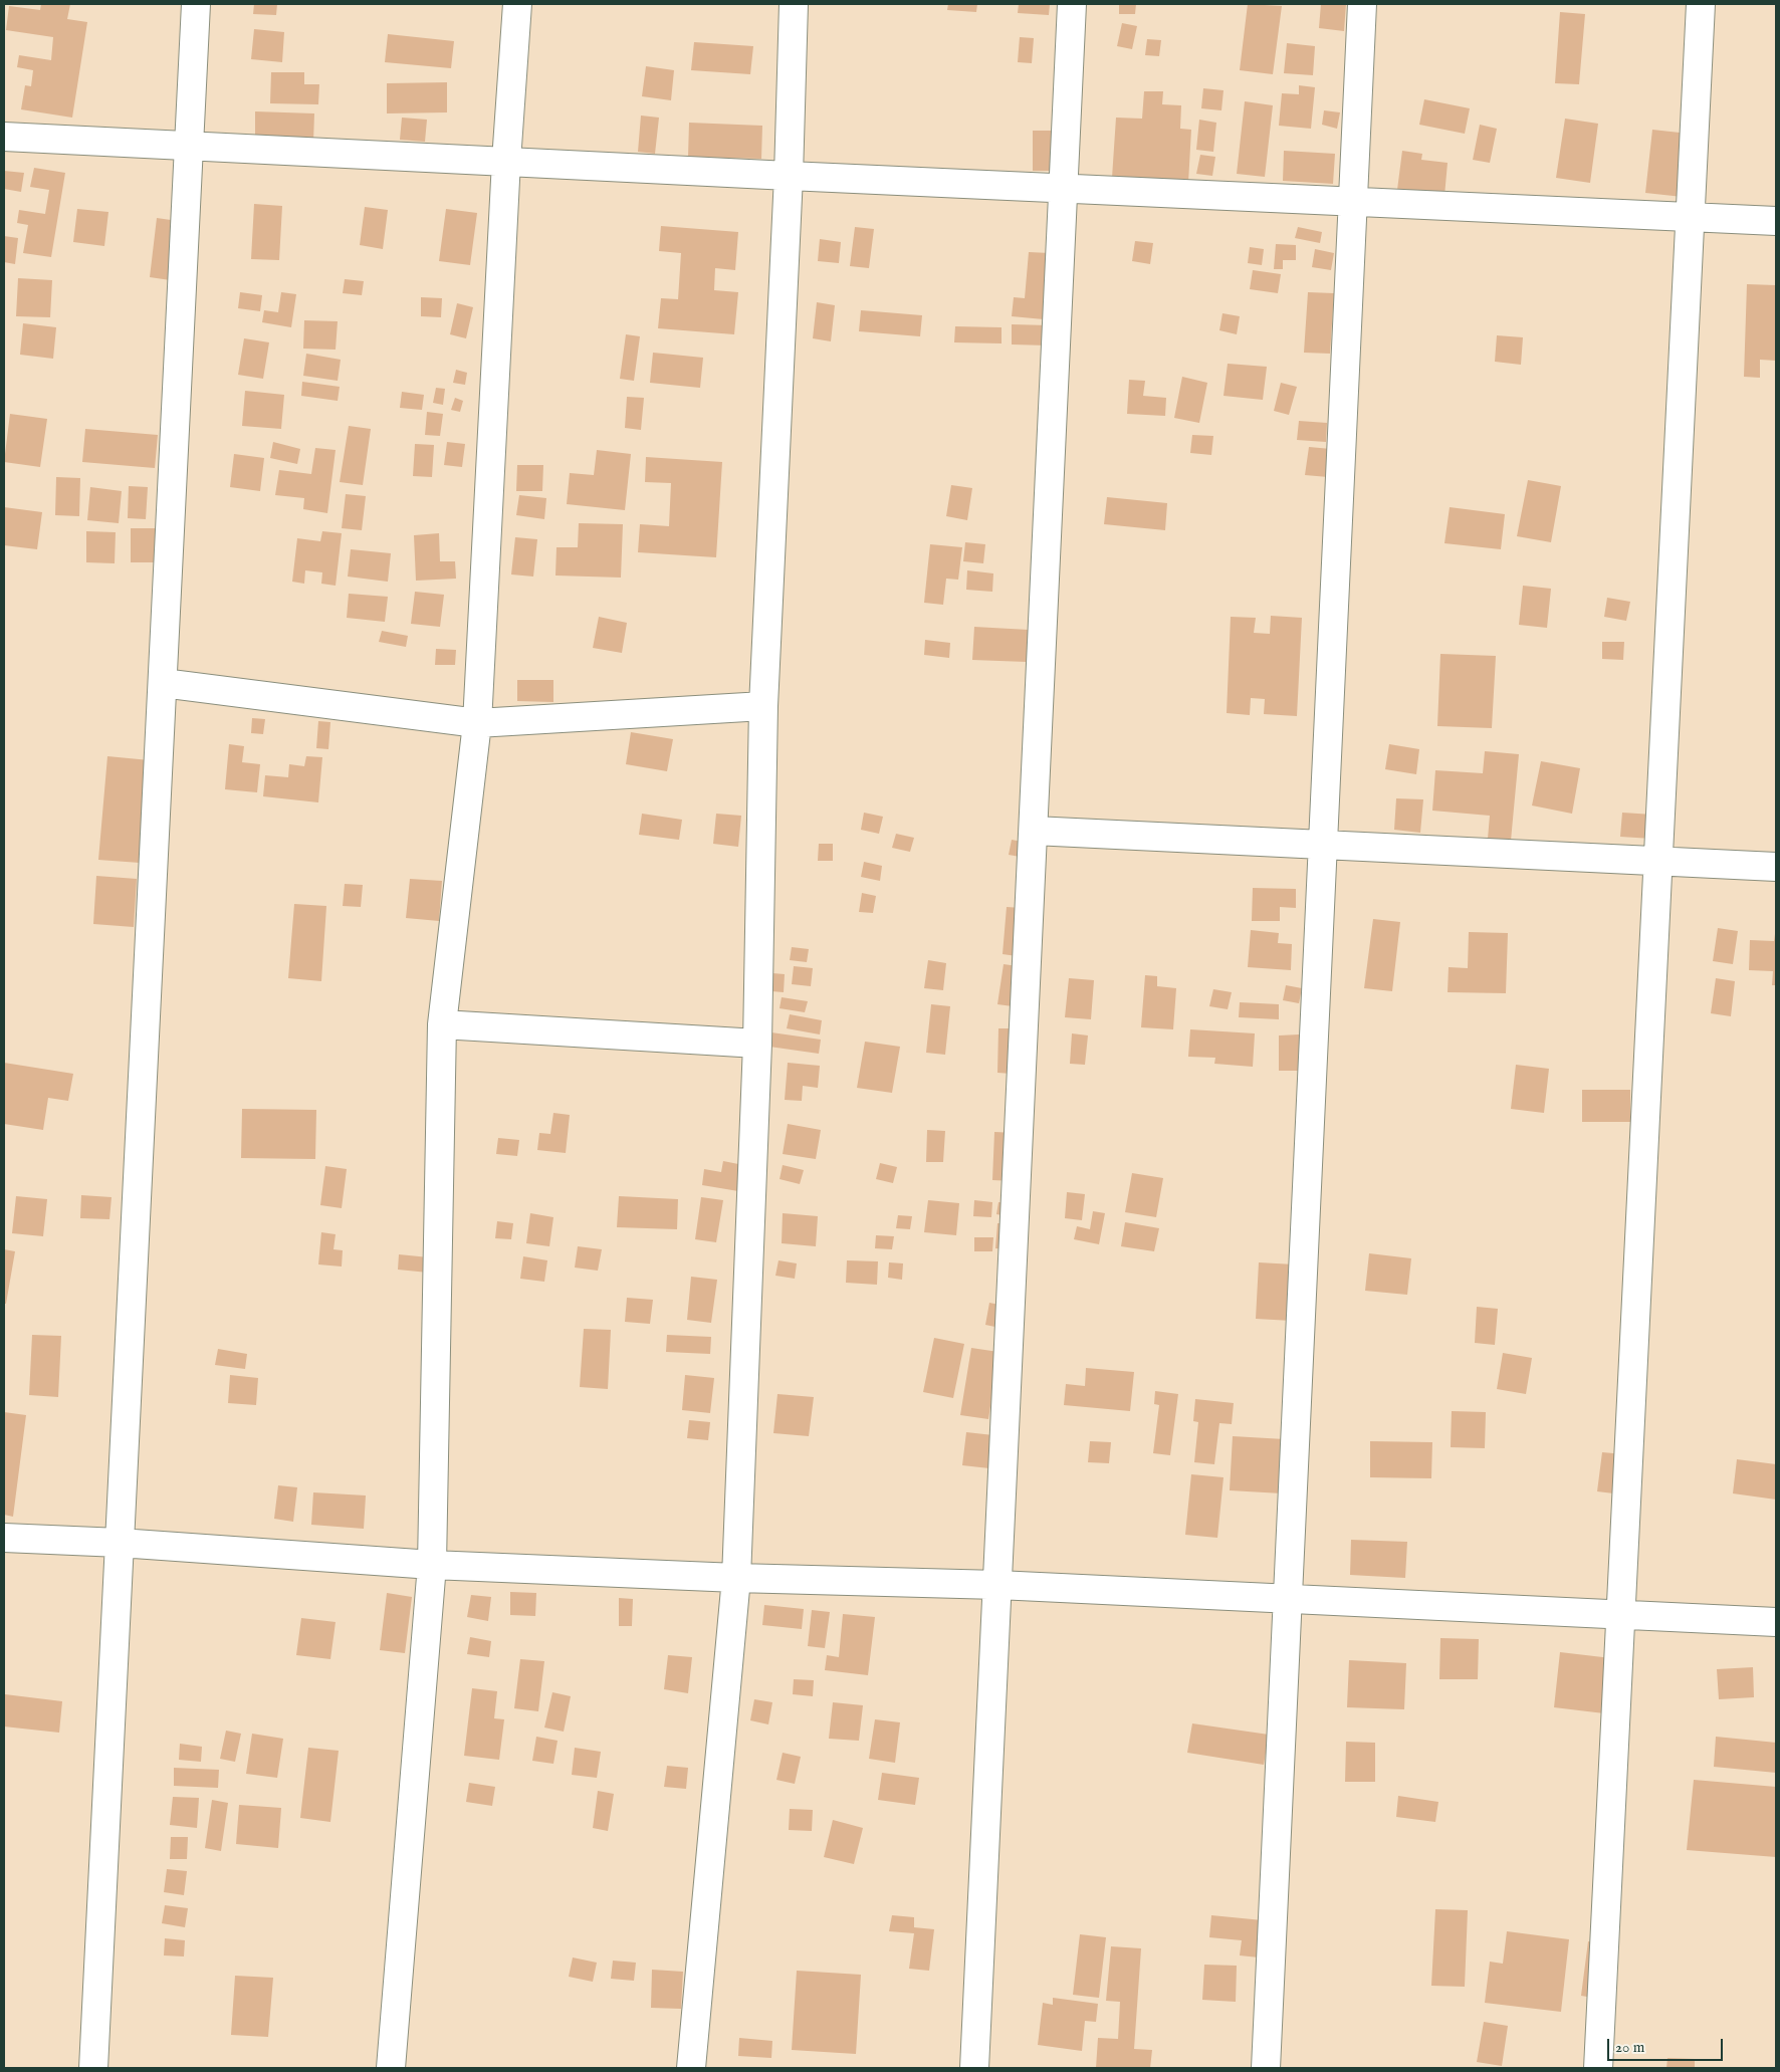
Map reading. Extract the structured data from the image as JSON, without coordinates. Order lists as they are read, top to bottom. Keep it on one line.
{"scale_bar":"20 m"}
